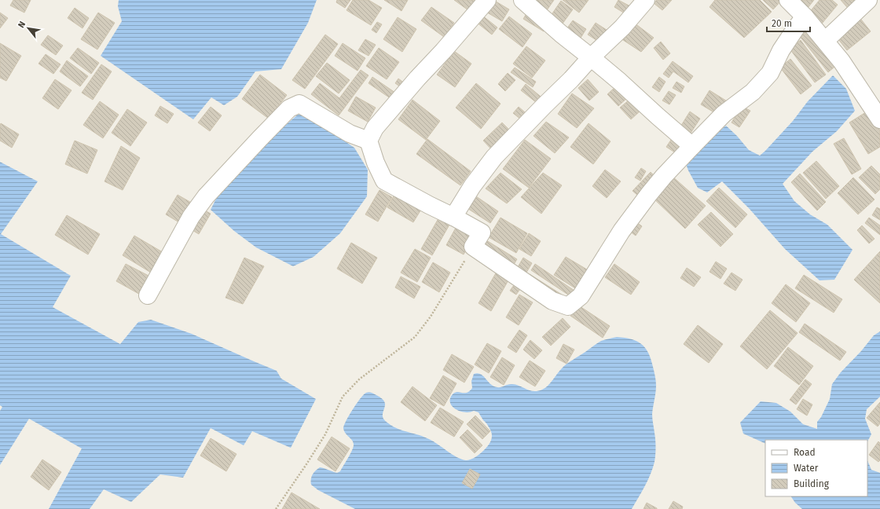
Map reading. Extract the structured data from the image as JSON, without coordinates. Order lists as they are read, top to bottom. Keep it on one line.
{"legend":["Road","Water","Building"],"scale_bar":"20 m","north":"top left"}
